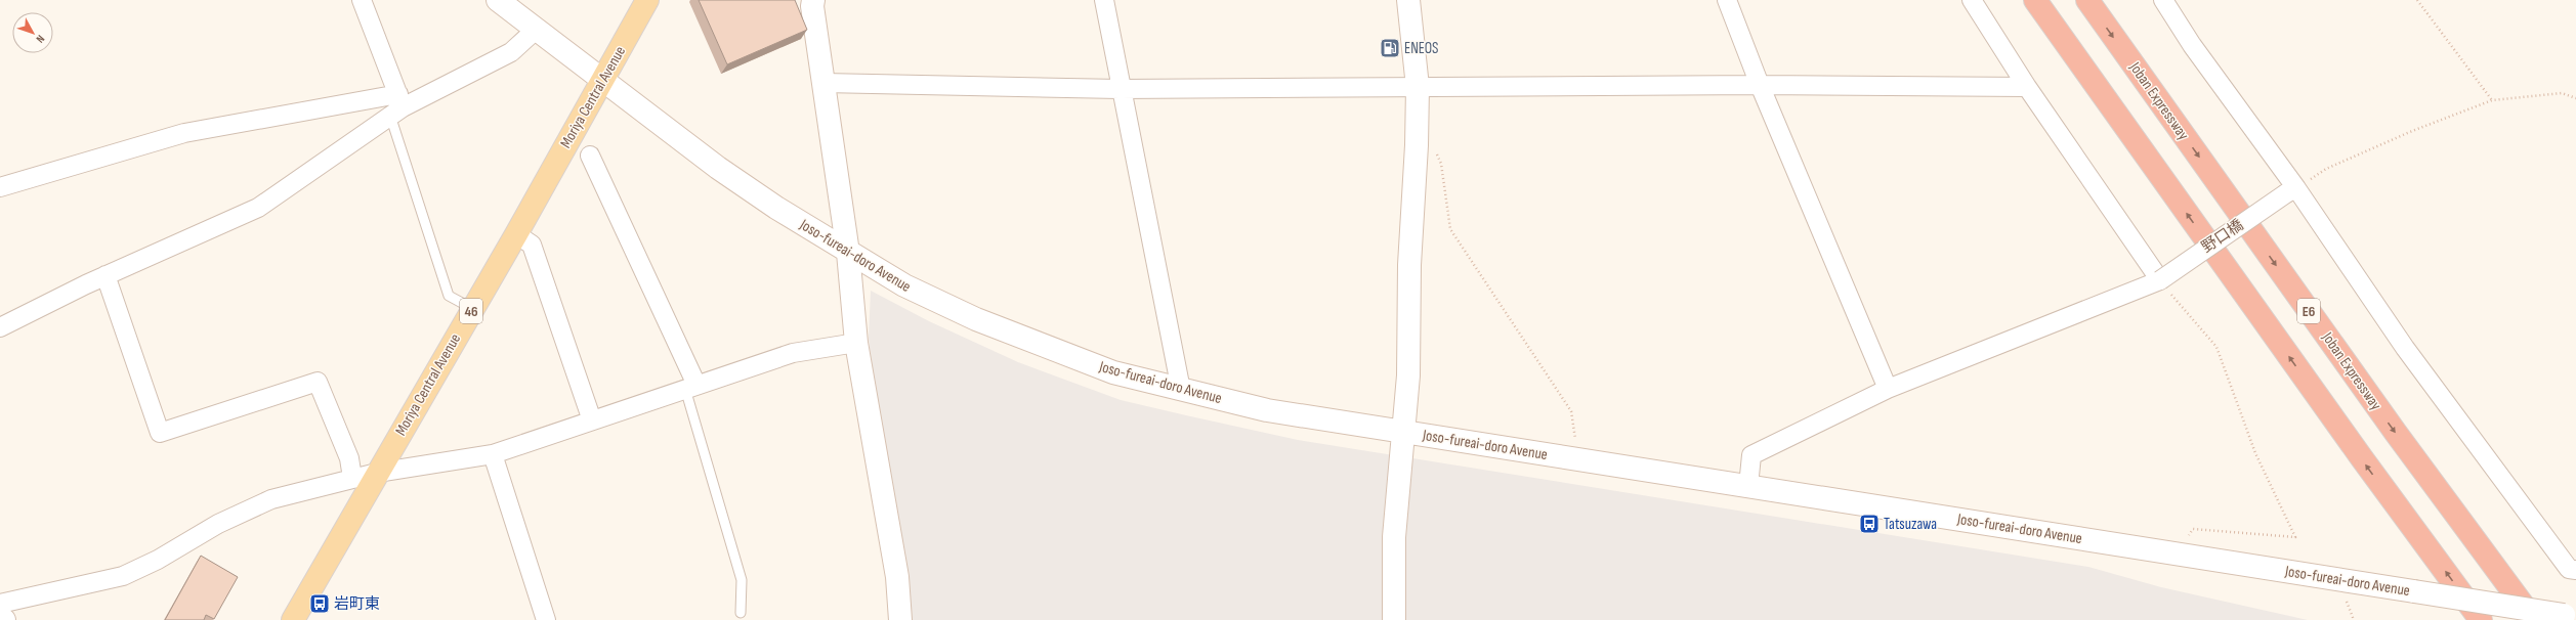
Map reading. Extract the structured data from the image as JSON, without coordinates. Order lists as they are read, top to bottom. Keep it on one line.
{"streets":{"highway":["Joban Expressway","E6"],"main road":["Moriya Central Avenue","46"],"street":["野口橋","Joso-fureai-doro Avenue"]},"crossings":[["Moriya Central Avenue","Joso-fureai-doro Avenue"],["野口橋","Joso-fureai-doro Avenue"]],"places":{"fuel station":["ENEOS"],"bus stop":["Tatsuzawa","岩町東"]},"north":"bottom right"}
